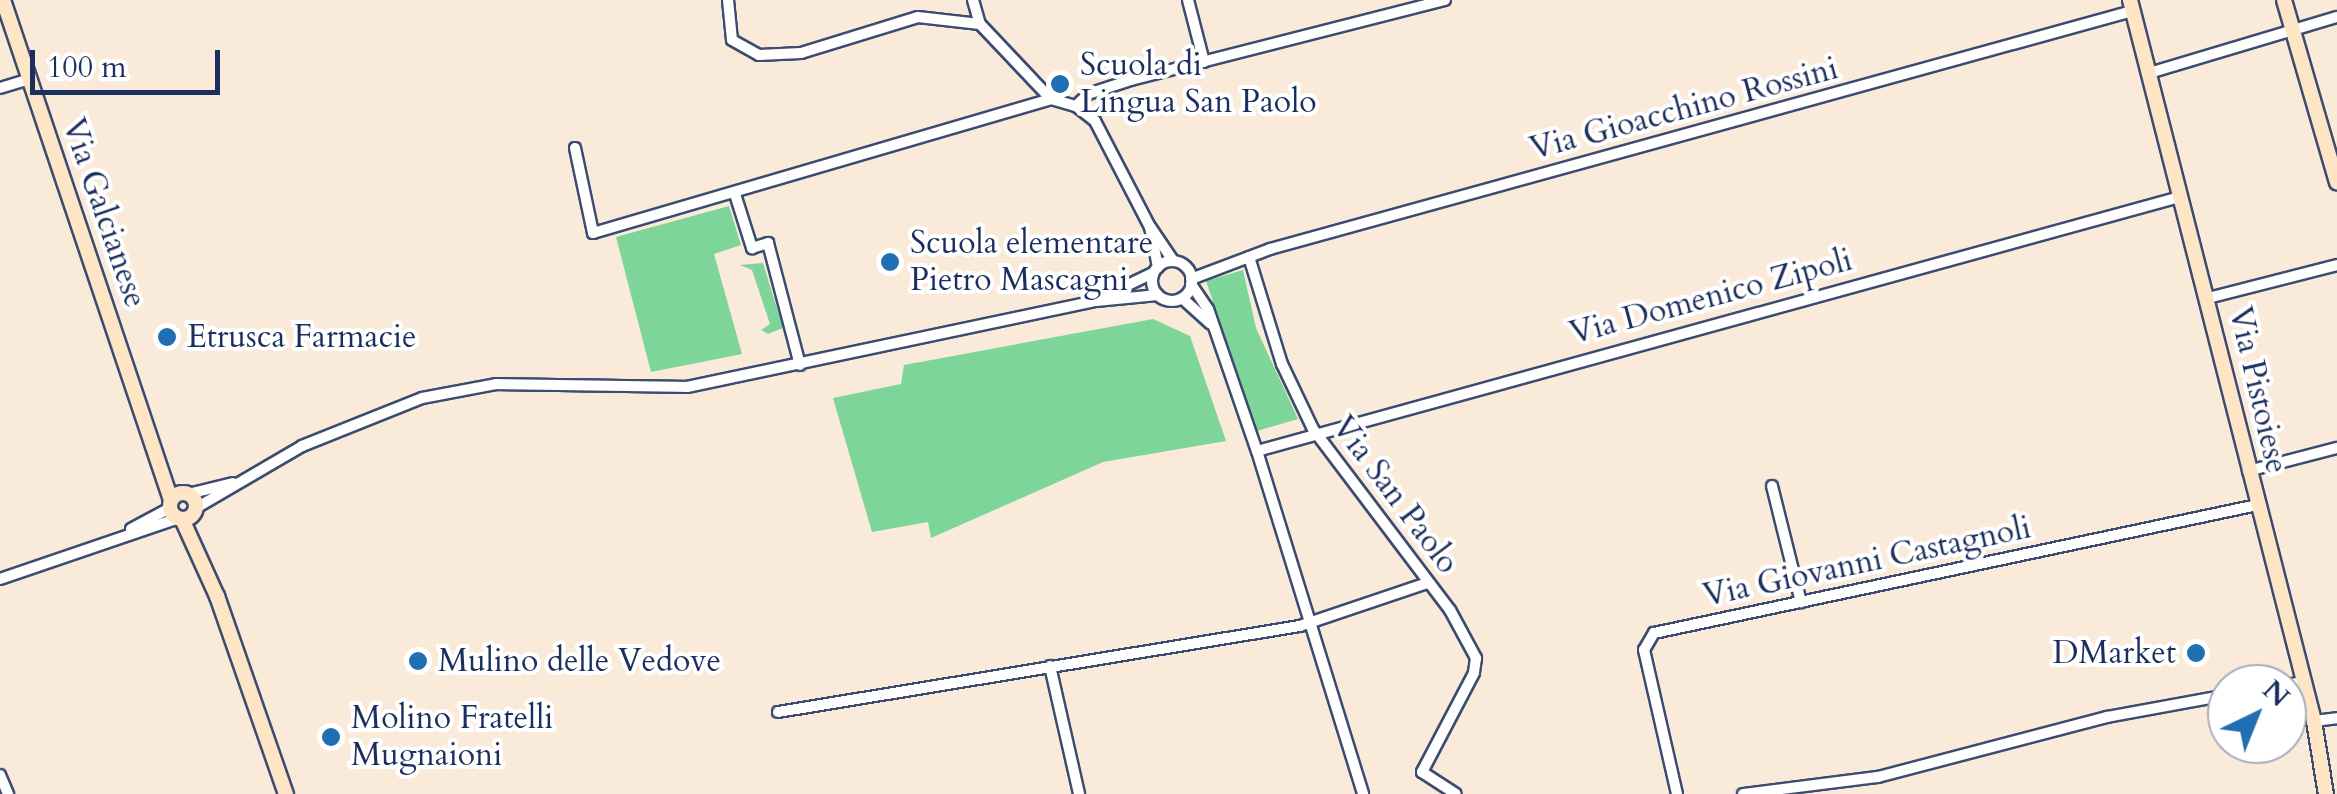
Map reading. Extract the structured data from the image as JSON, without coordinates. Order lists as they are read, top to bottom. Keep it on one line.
{"streets":{"street":["Via Gioacchino Rossini","Via Galcianese","Via Domenico Zipoli","Via Pistoiese","Via San Paolo","Via Giovanni Castagnoli"]},"crossings":[["Via Gioacchino Rossini","Via Pistoiese"],["Via Gioacchino Rossini","Via San Paolo"],["Via Domenico Zipoli","Via Pistoiese"],["Via Domenico Zipoli","Via San Paolo"],["Via Pistoiese","Via Giovanni Castagnoli"]],"places":["Scuola di Lingua San Paolo","Scuola elementare Pietro Mascagni","Etrusca Farmacie","DMarket","Mulino delle Vedove","Molino Fratelli Mugnaioni"],"scale_bar":"100 m","north":"top right"}
